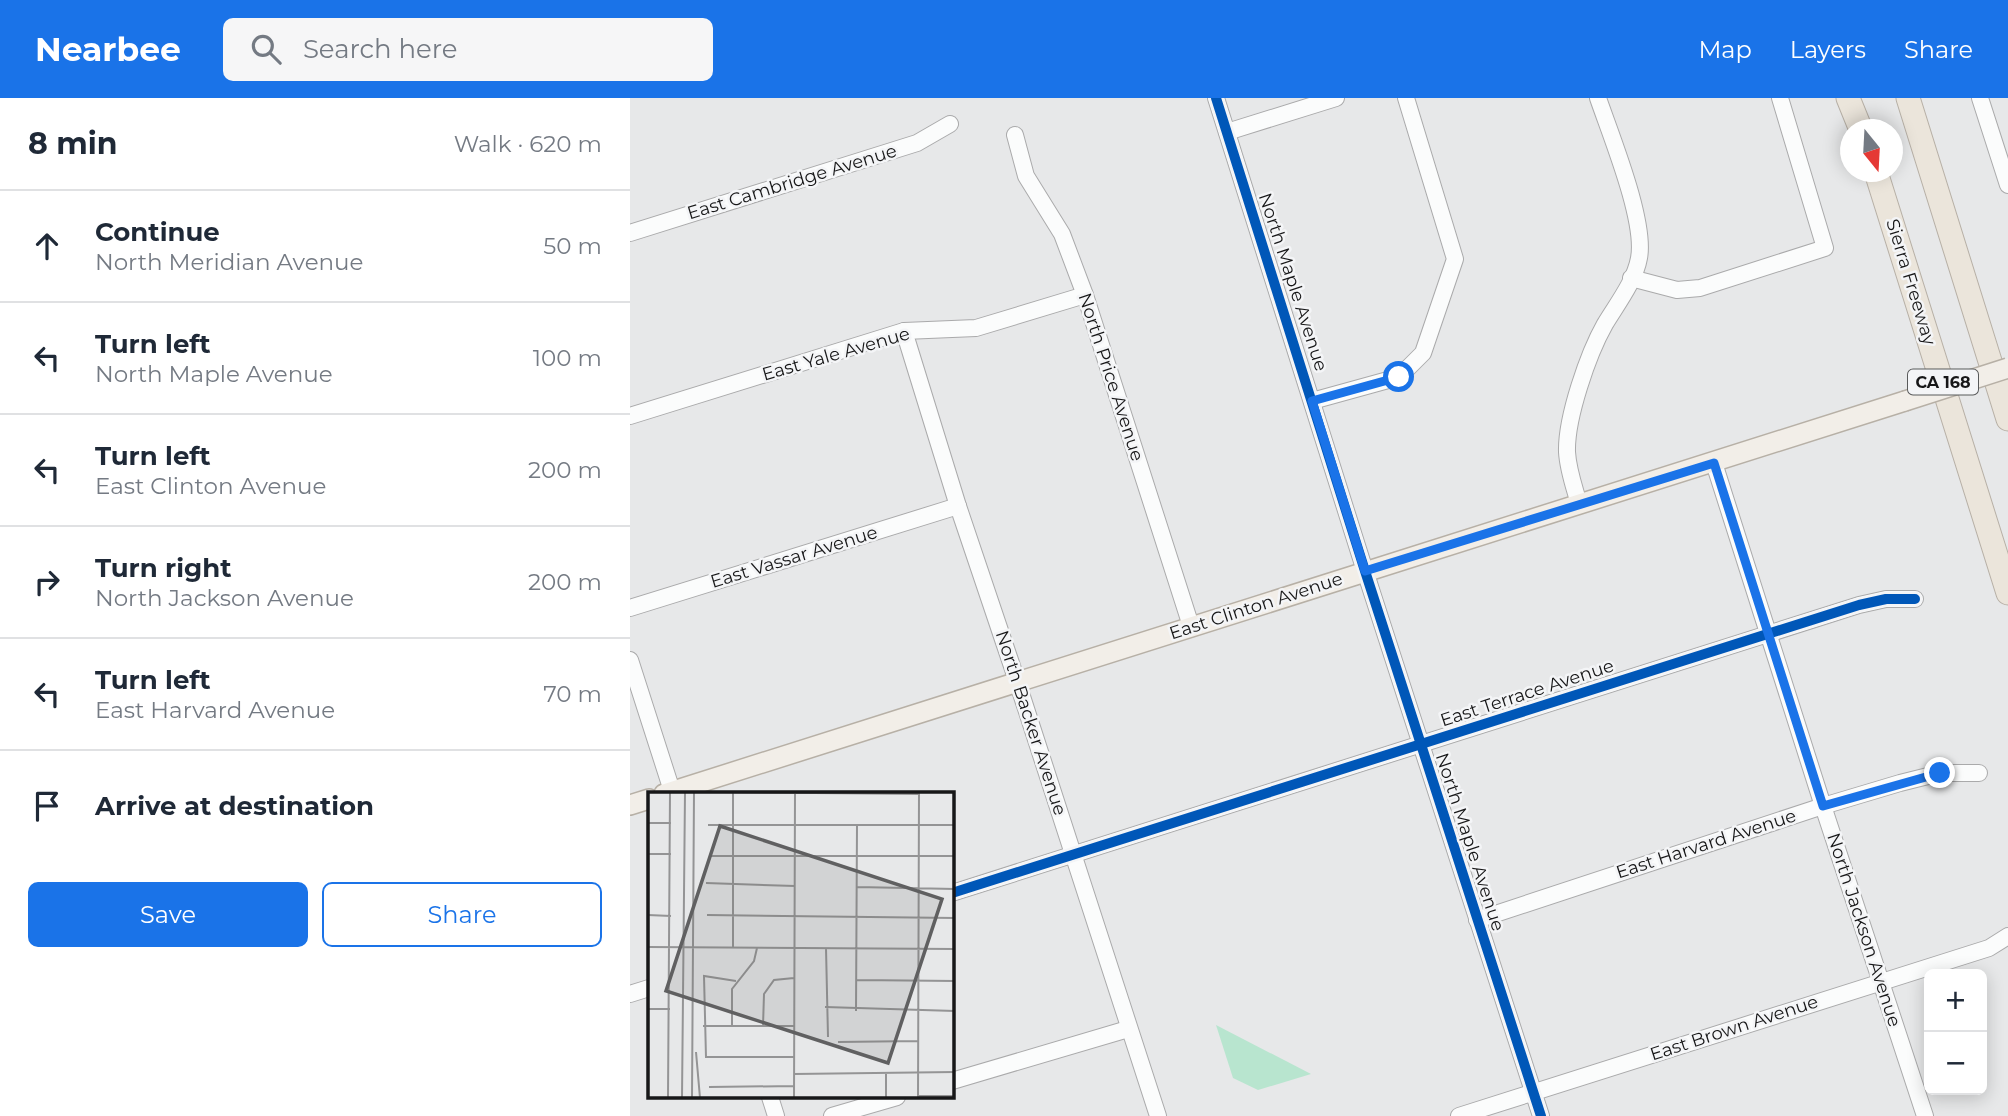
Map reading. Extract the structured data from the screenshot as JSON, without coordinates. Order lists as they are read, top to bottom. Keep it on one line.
{"streets":{"highway":["Sierra Freeway","CA 168"],"main road":["East Clinton Avenue"],"street":["East Cambridge Avenue","North Maple Avenue","East Yale Avenue","North Price Avenue","East Vassar Avenue","East Terrace Avenue","North Backer Avenue","East Harvard Avenue","North Jackson Avenue","East Brown Avenue"]},"crossings":[["North Maple Avenue","East Clinton Avenue"],["North Maple Avenue","East Terrace Avenue"],["North Maple Avenue","East Harvard Avenue"],["North Maple Avenue","East Brown Avenue"],["East Yale Avenue","North Price Avenue"],["East Yale Avenue","North Backer Avenue"],["North Price Avenue","East Clinton Avenue"],["East Vassar Avenue","North Backer Avenue"],["East Clinton Avenue","North Backer Avenue"],["East Clinton Avenue","North Jackson Avenue"],["East Terrace Avenue","North Backer Avenue"],["East Terrace Avenue","North Jackson Avenue"],["East Harvard Avenue","North Jackson Avenue"],["North Jackson Avenue","East Brown Avenue"]],"north":"bottom","page":{"header":"Nearbee","search":"Search here","nav":["Map","Layers","Share"],"heading":["8 min","Walk · 620 m"],"list":[["Continue","North Meridian Avenue","50 m"],["Turn left","North Maple Avenue","100 m"],["Turn left","East Clinton Avenue","200 m"],["Turn right","North Jackson Avenue","200 m"],["Turn left","East Harvard Avenue","70 m"],"Arrive at destination"],"buttons":["Save","Share"],"map_buttons":["+","−"]}}
